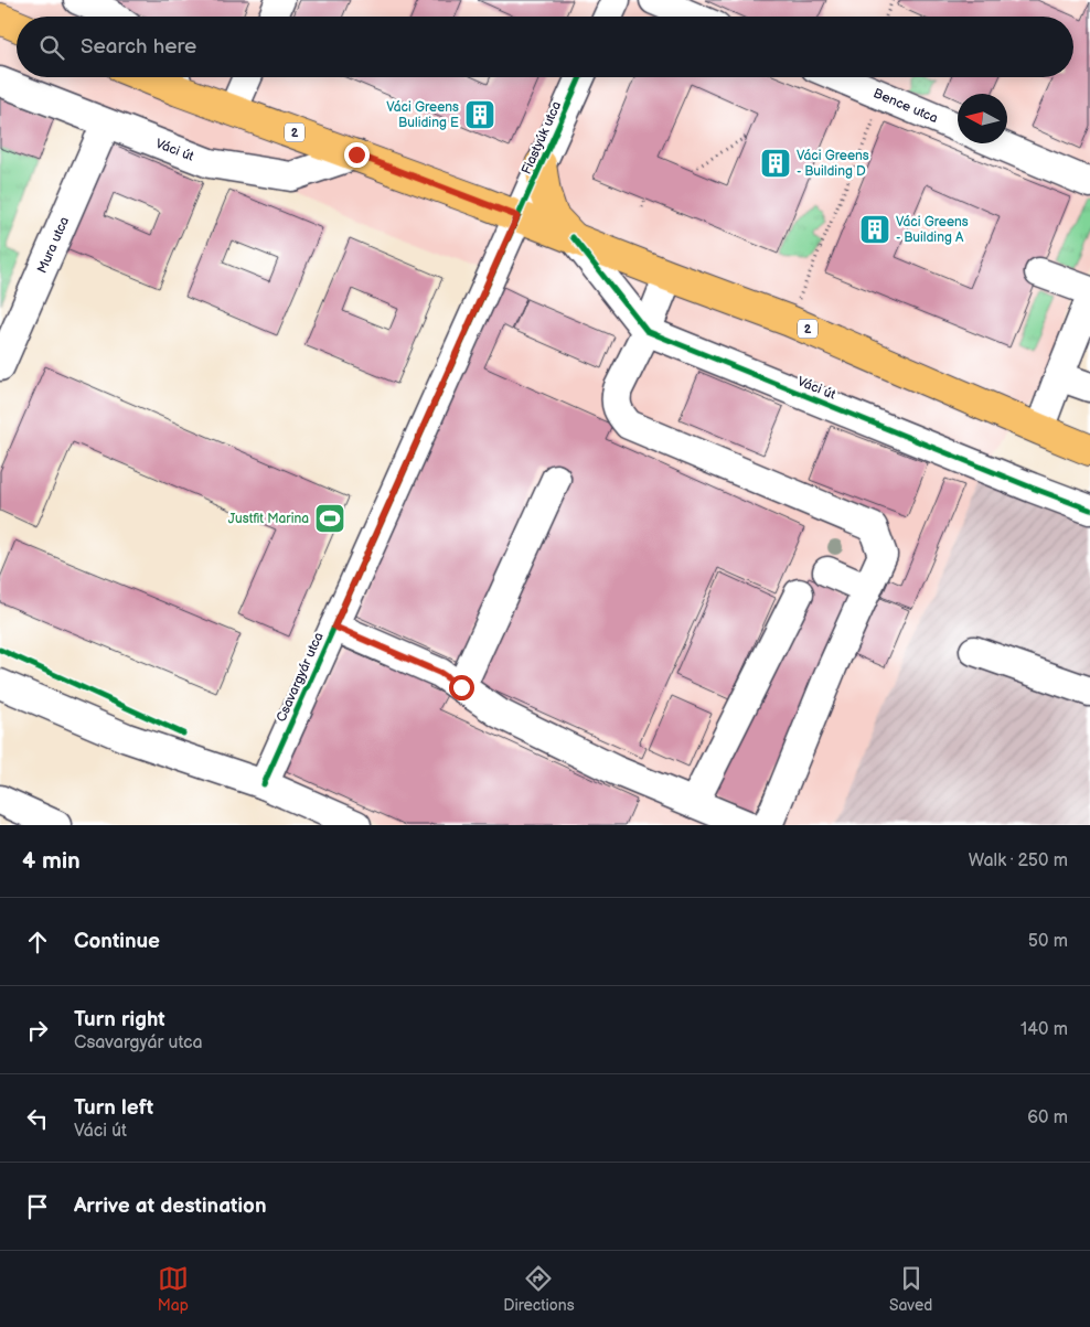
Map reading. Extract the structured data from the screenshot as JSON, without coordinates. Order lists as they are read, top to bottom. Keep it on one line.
{"streets":{"main road":["2"],"street":["Bence utca","Fiastyúk utca","Váci út","Mura utca","Csavargyár utca"]},"crossings":[["2","Fiastyúk utca"],["2","Váci út"],["2","Csavargyár utca"],["Fiastyúk utca","Csavargyár utca"],["Váci út","Mura utca"]],"places":{"building":["Váci Greens Buliding E","Váci Greens - Building D","Váci Greens - Building A"],"sports":["Justfit Marina"]},"north":"left","page":{"search":"Search here","heading":["4 min","Walk · 250 m"],"list":[["Continue","50 m"],["Turn right","Csavargyár utca","140 m"],["Turn left","Váci út","60 m"],"Arrive at destination"],"nav":["Map","Directions","Saved"]}}
